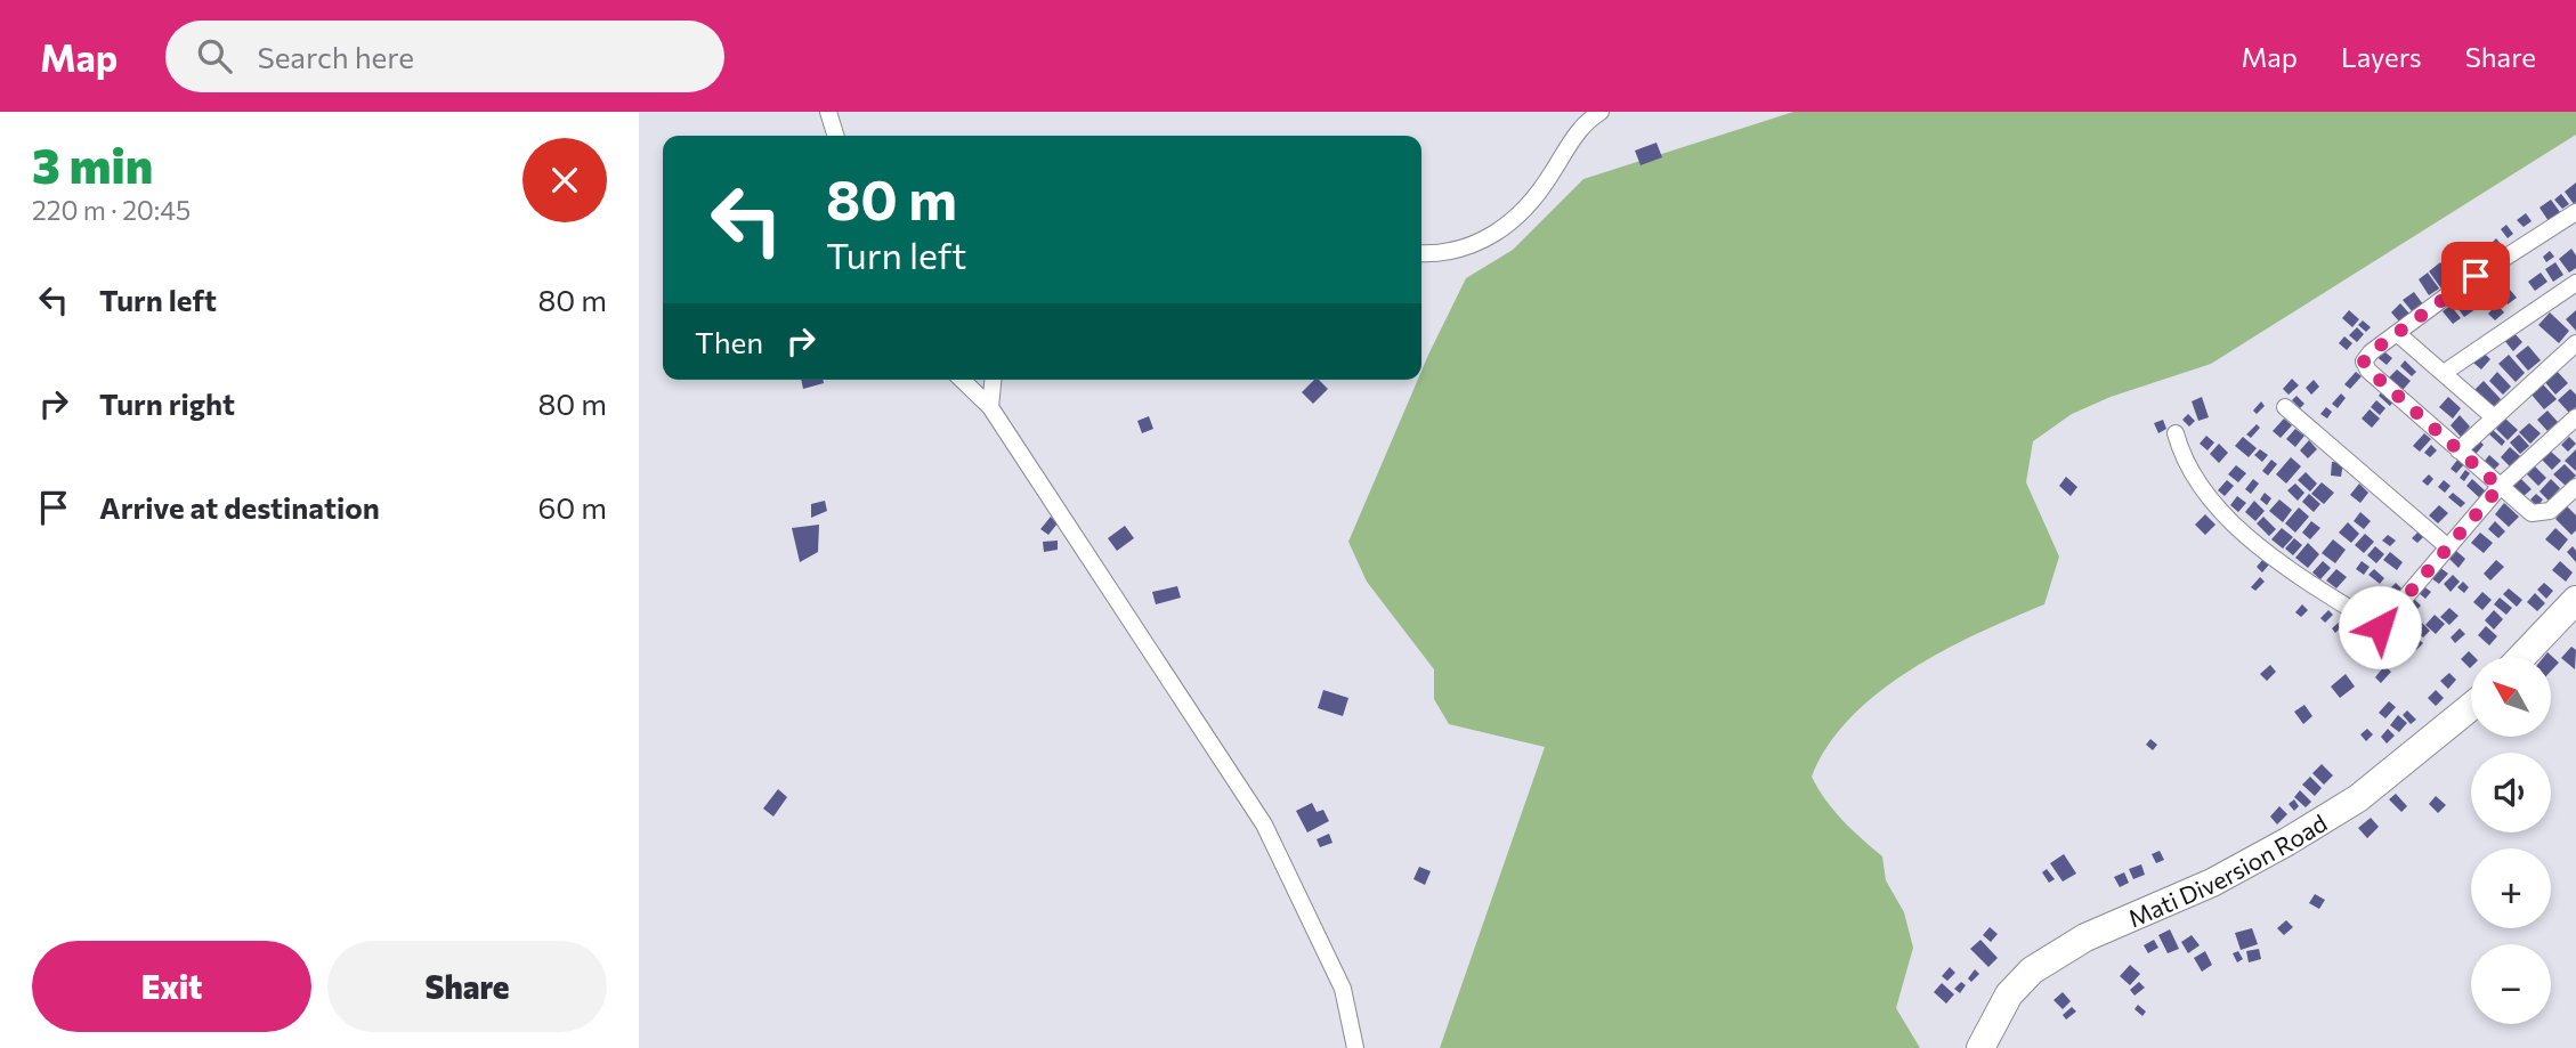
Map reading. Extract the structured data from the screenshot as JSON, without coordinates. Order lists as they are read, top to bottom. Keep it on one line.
{"streets":{"highway":["Mati Diversion Road"]},"north":"top left","page":{"header":"Map","search":"Search here","nav":["Map","Layers","Share"],"heading":["3 min","220 m · 20:45"],"turn":["80 m","Turn left"],"list":[{"name":"Turn left","value":"80 m"},{"name":"Turn right","value":"80 m"},{"name":"Arrive at destination","value":"60 m"}],"then":"Then","map_buttons":["+","−"],"buttons":["Exit","Share"]}}
